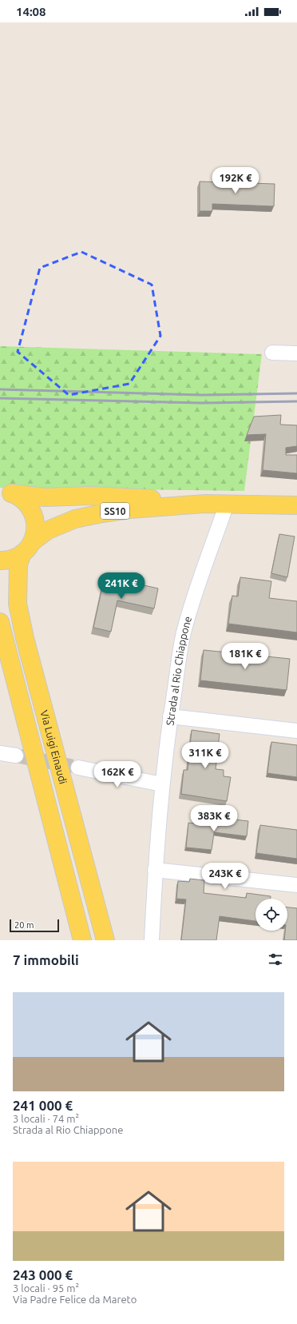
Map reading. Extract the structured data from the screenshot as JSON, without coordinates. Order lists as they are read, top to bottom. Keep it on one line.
{"streets":{"main road":["SS10","Via Luigi Einaudi"],"street":["Strada al Rio Chiappone"]},"crossings":[["SS10","Strada al Rio Chiappone"],["SS10","Via Luigi Einaudi"]],"scale_bar":"20 m","page":{"status":"14:08","price":["192K €","241K €","181K €","311K €","162K €","383K €","243K €"],"scale":"20 m","heading":"7 immobili","list":[{"name":"241 000 €","note":"3 locali · 74 m² · Strada al Rio Chiappone"},{"name":"243 000 €","note":"3 locali · 95 m² · Via Padre Felice da Mareto"}]}}
